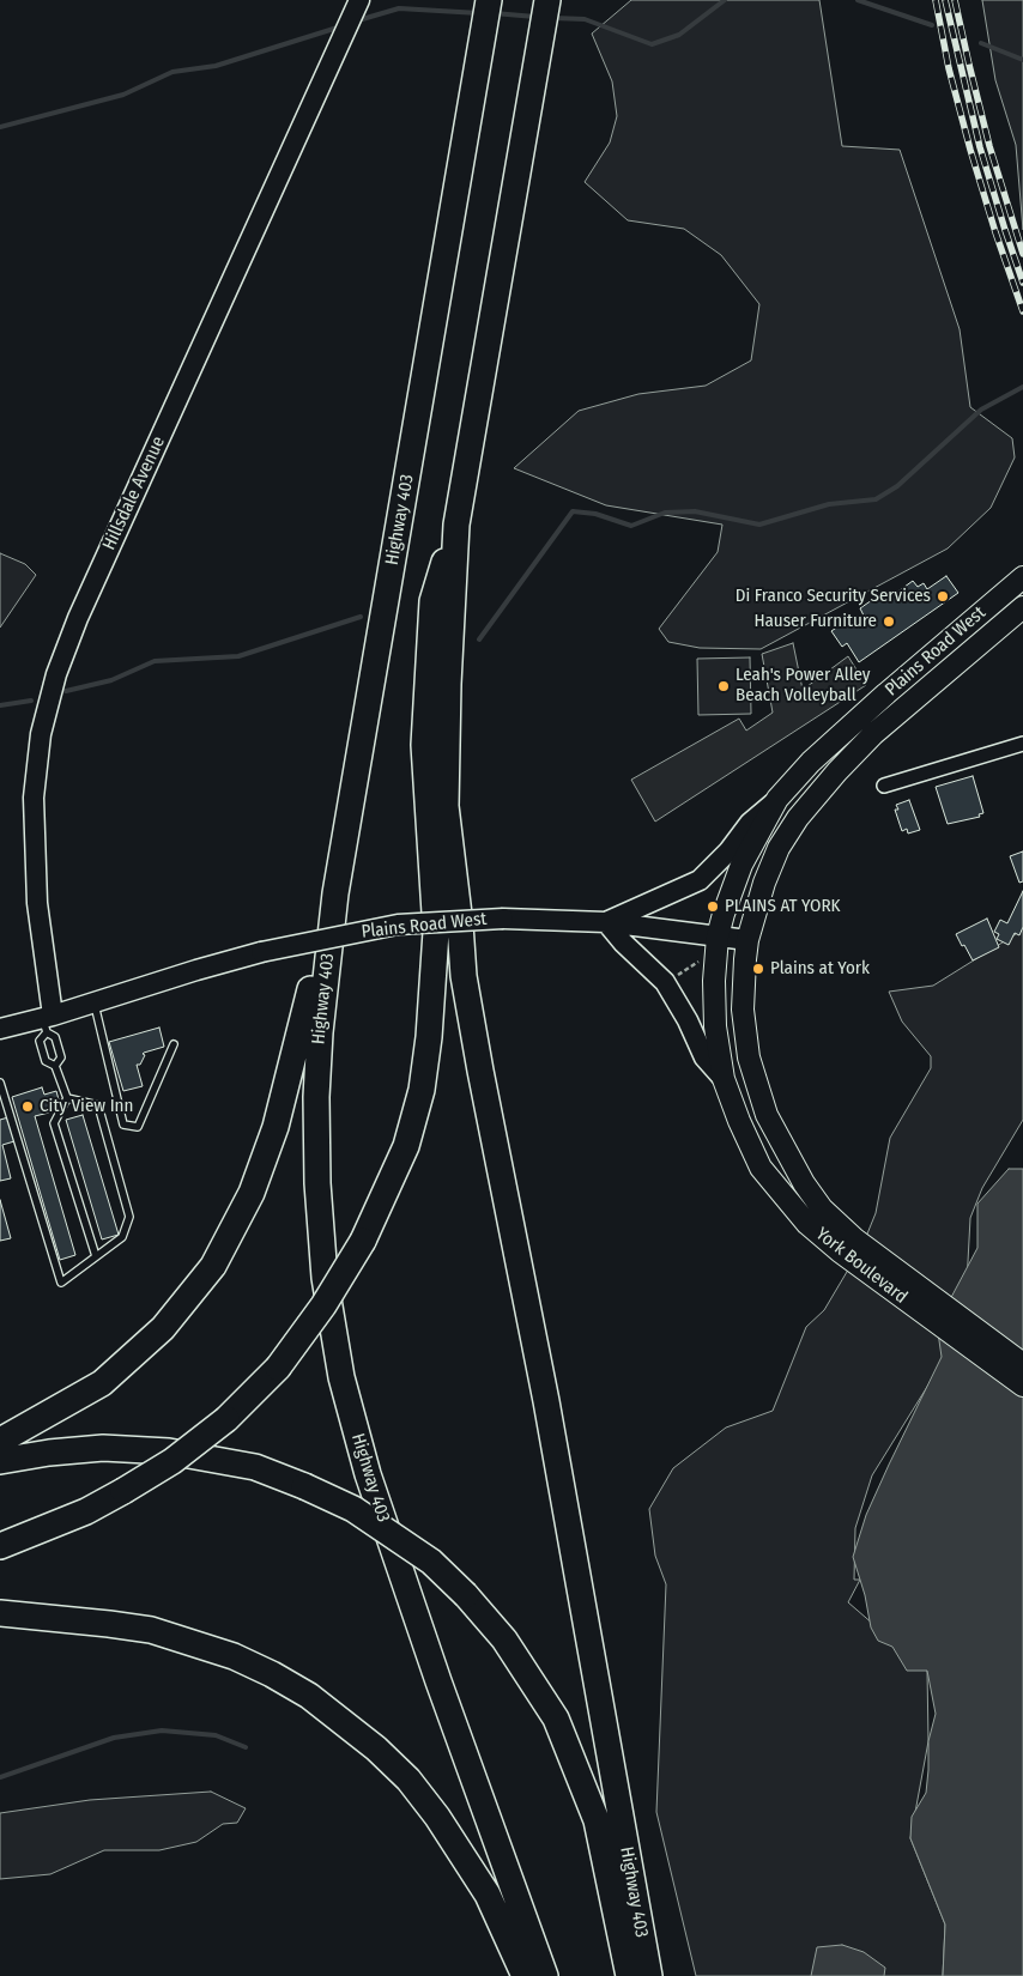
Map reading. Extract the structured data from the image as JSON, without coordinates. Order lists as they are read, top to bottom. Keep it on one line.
{"streets":{"highway":["Highway 403"],"main road":["Hillsdale Avenue","Plains Road West","York Boulevard"]},"crossings":[["Hillsdale Avenue","Plains Road West"],["Plains Road West","York Boulevard"]],"places":["Di Franco Security Services","Hauser Furniture","Leah's Power Alley Beach Volleyball","PLAINS AT YORK","Plains at York","City View Inn"]}
